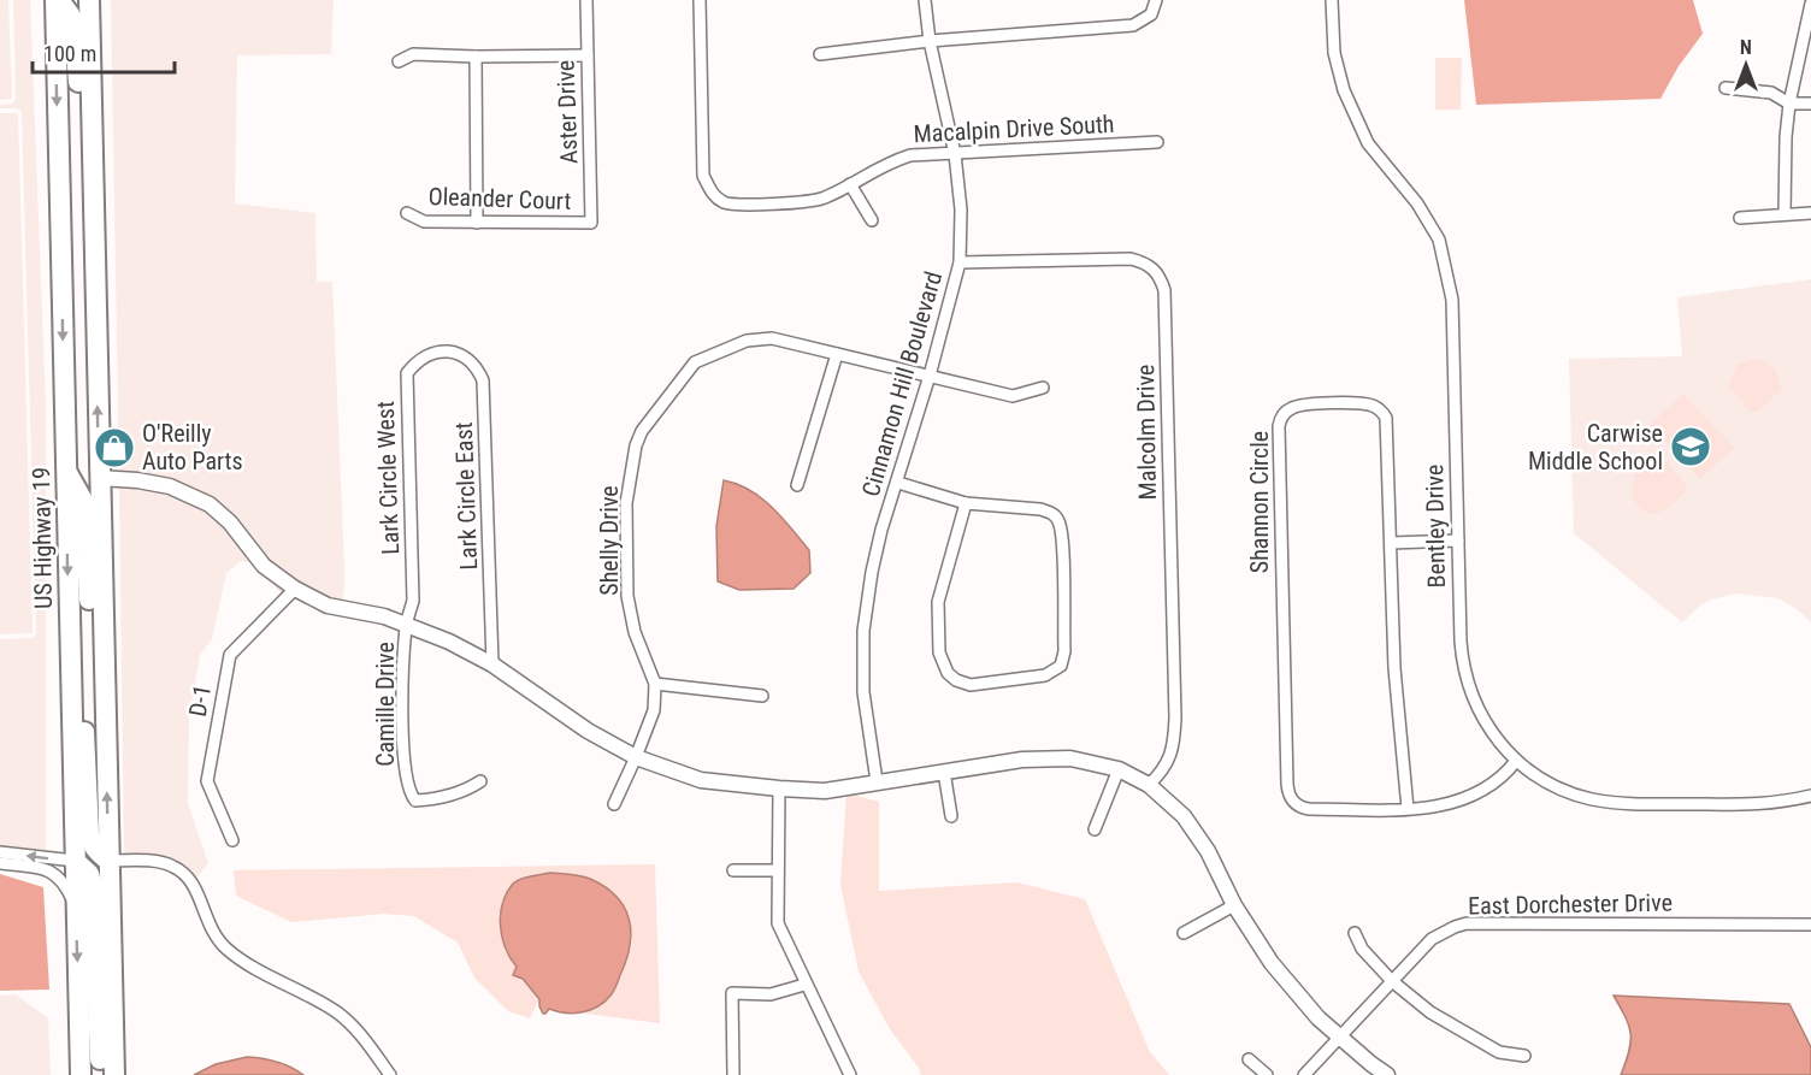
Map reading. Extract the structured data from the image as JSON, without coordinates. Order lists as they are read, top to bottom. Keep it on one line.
{"streets":{"highway":["US Highway 19"],"street":["Aster Drive","Macalpin Drive South","Oleander Court","Cinnamon Hill Boulevard","Malcolm Drive","Lark Circle West","Lark Circle East","Shannon Circle","Bentley Drive","Shelly Drive","D-1","Camille Drive","East Dorchester Drive"]},"crossings":[["Aster Drive","Oleander Court"],["Macalpin Drive South","Cinnamon Hill Boulevard"],["Cinnamon Hill Boulevard","Malcolm Drive"],["Cinnamon Hill Boulevard","Shelly Drive"],["Lark Circle West","Lark Circle East"],["Lark Circle West","Camille Drive"],["Shannon Circle","Bentley Drive"]],"places":{"school or university":["Carwise Middle School"],"shop":["O'Reilly Auto Parts"]},"scale_bar":"100 m","north":"top"}
